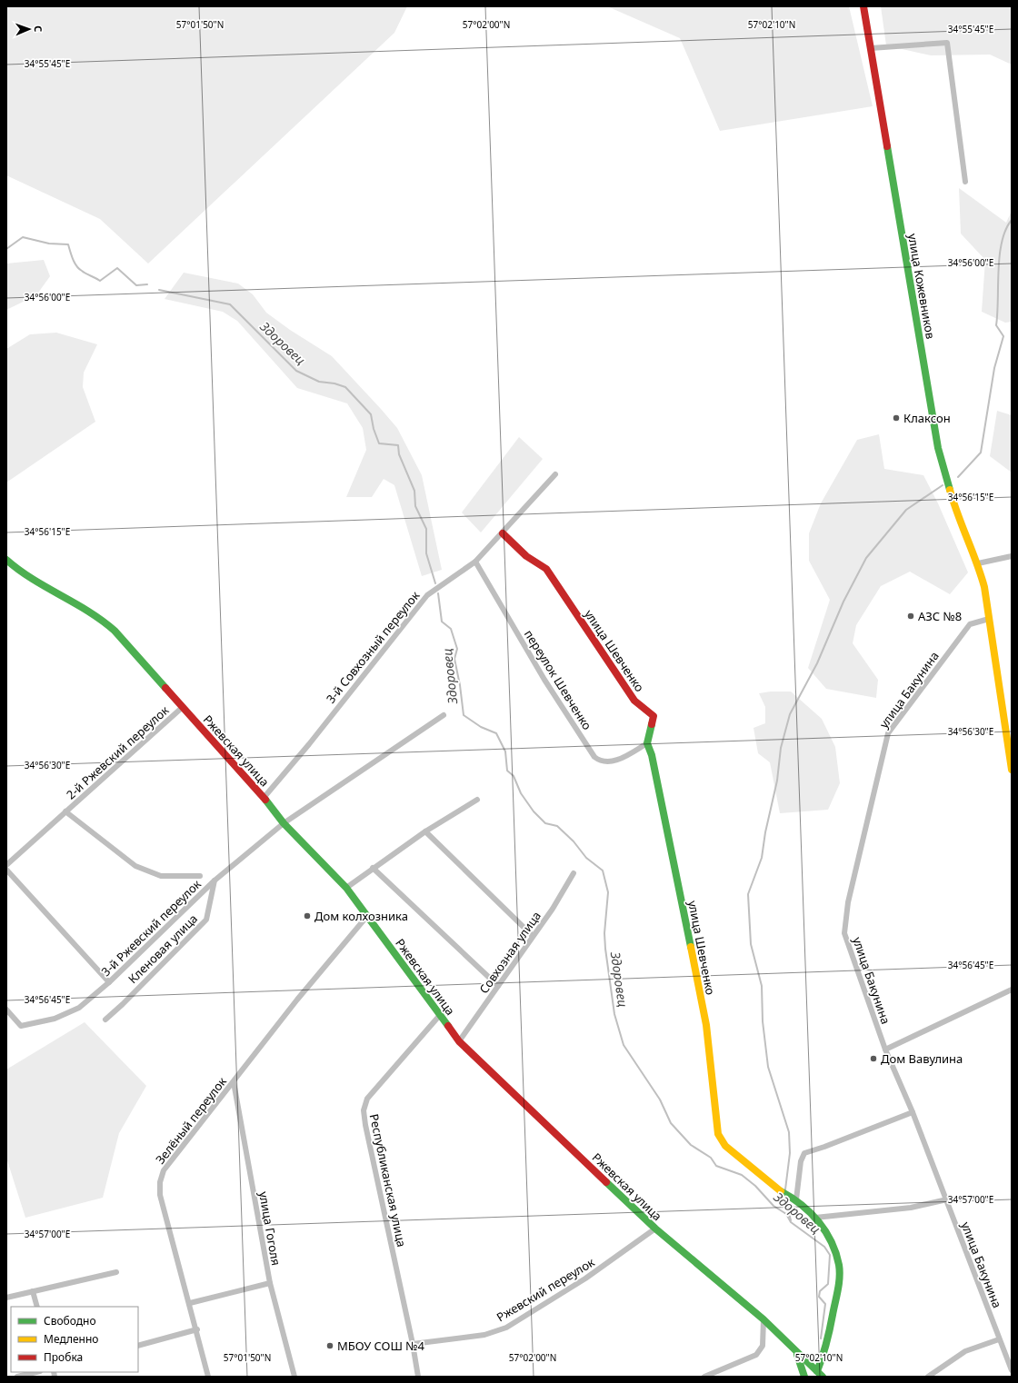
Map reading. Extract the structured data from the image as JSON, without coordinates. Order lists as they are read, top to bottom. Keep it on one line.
{"streets":{"main road":["улица Кожевников","улица Шевченко","Ржевская улица"],"street":["3-й Совхозный переулок","переулок Шевченко","улица Бакунина","2-й Ржевский переулок","3-й Ржевский переулок","Кленовая улица","Совхозная улица","Зелёный переулок","Республиканская улица","улица Гоголя","Ржевский переулок"]},"crossings":[["улица Кожевников","улица Бакунина"],["3-й Совхозный переулок","улица Шевченко"],["3-й Совхозный переулок","переулок Шевченко"],["3-й Совхозный переулок","Ржевская улица"],["улица Шевченко","переулок Шевченко"],["улица Шевченко","Ржевская улица"],["Ржевская улица","2-й Ржевский переулок"],["Ржевская улица","3-й Ржевский переулок"],["Ржевская улица","Совхозная улица"],["Ржевская улица","Зелёный переулок"],["Ржевская улица","Республиканская улица"],["Ржевская улица","Ржевский переулок"],["3-й Ржевский переулок","Кленовая улица"],["Зелёный переулок","улица Гоголя"],["Республиканская улица","Ржевский переулок"]],"water":["Здоровец"],"places":["Клаксон","АЗС №8","Дом колхозника","Дом Вавулина","МБОУ СОШ №4"],"legend":["Свободно","Медленно","Пробка"],"north":"right","coordinates":["57°01'50\"N","57°02'00\"N","57°02'10\"N","34°55'45\"E","34°56'00\"E","34°56'15\"E","34°56'30\"E","34°56'45\"E","34°57'00\"E"]}
